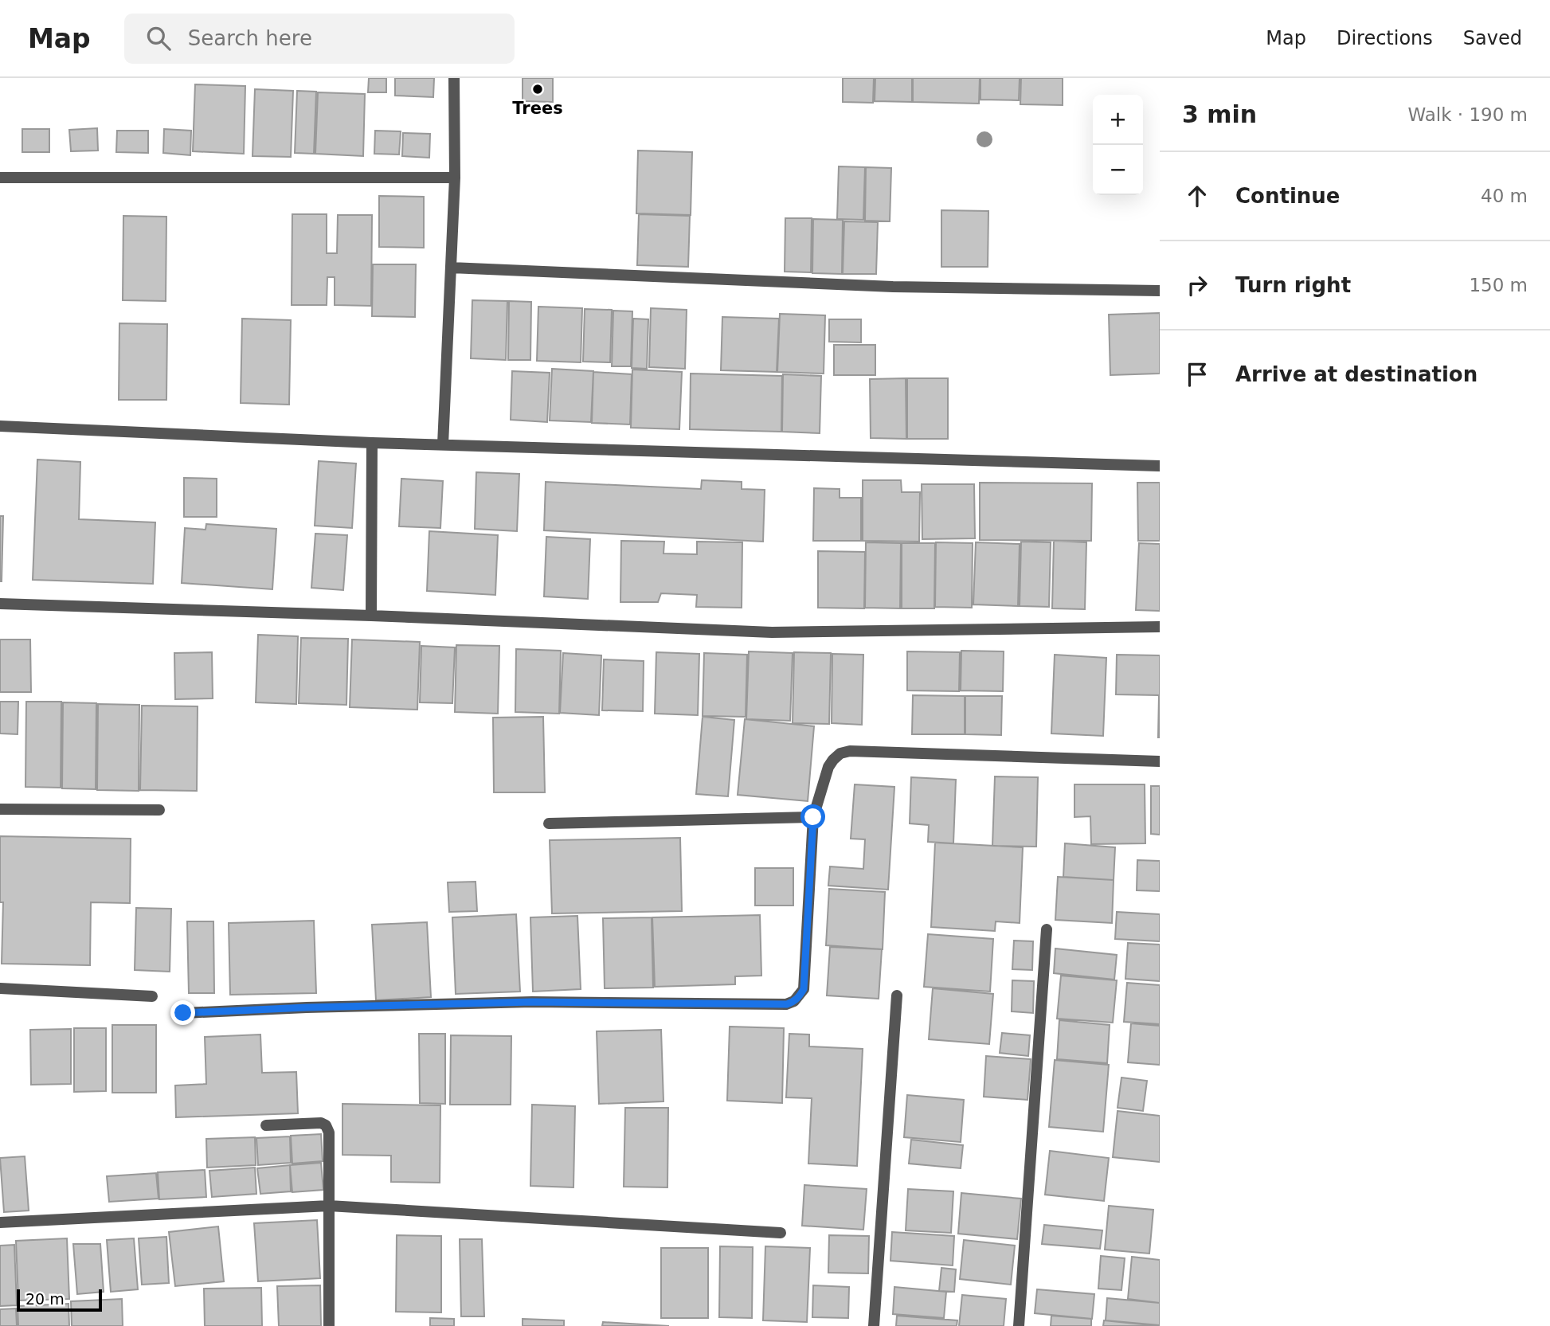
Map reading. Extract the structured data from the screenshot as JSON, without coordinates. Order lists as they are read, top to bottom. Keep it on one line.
{"places":["Trees"],"scale_bar":"20 m","page":{"header":"Map","search":"Search here","nav":["Map","Directions","Saved"],"heading":["3 min","Walk · 190 m"],"map_buttons":["+","−"],"list":[["Continue","40 m"],["Turn right","150 m"],"Arrive at destination"],"scale":"20 m"}}
